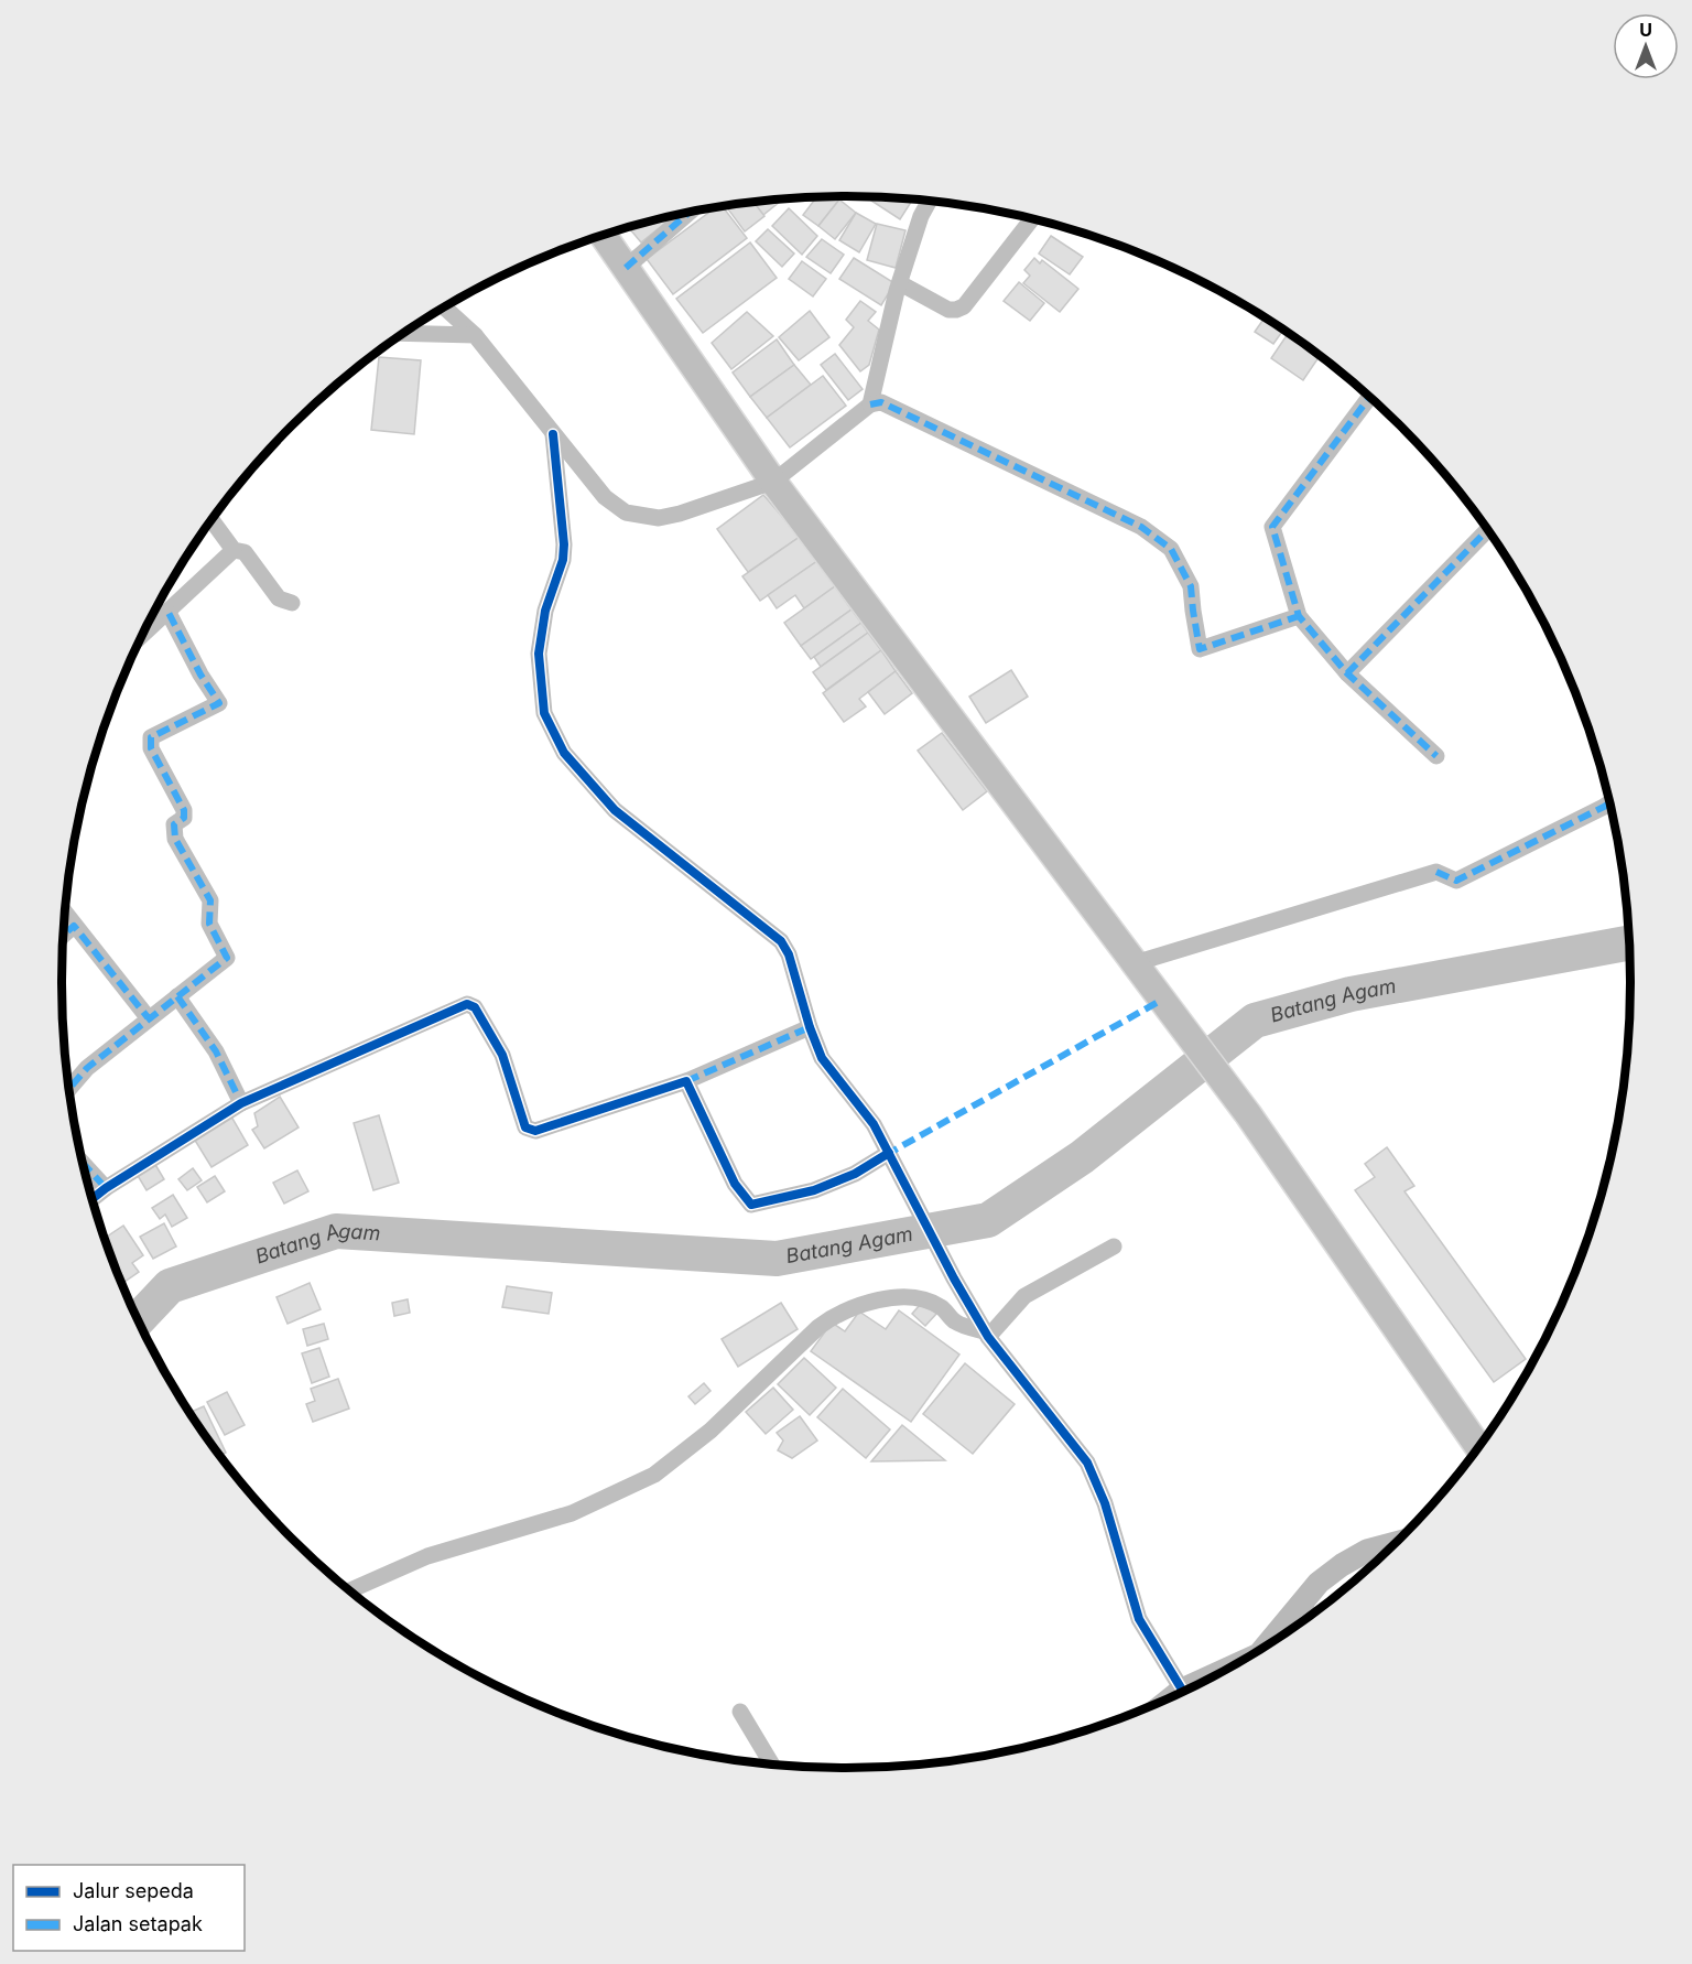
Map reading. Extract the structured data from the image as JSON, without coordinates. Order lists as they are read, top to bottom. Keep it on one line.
{"water":["Batang Agam"],"legend":["Jalur sepeda","Jalan setapak"],"north":"top"}
